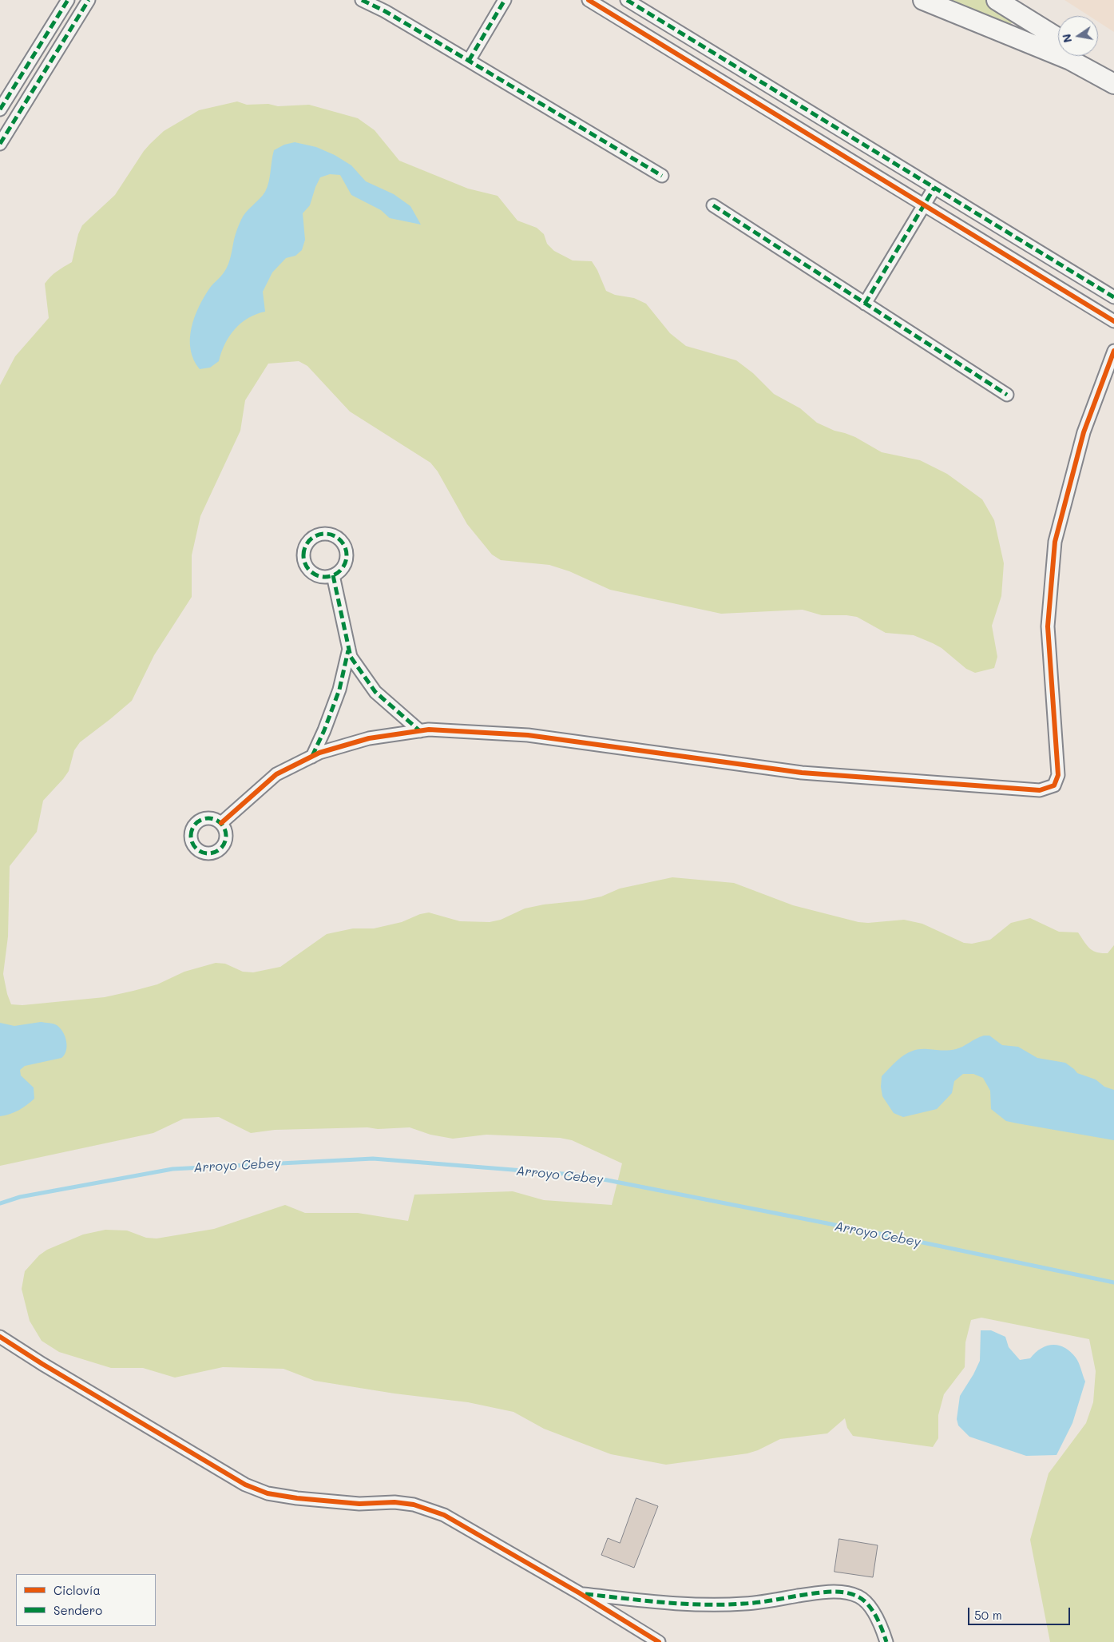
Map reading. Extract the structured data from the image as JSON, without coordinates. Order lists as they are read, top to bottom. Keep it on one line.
{"water":["Arroyo Cebey"],"legend":["Ciclovía","Sendero"],"scale_bar":"50 m","north":"left"}
